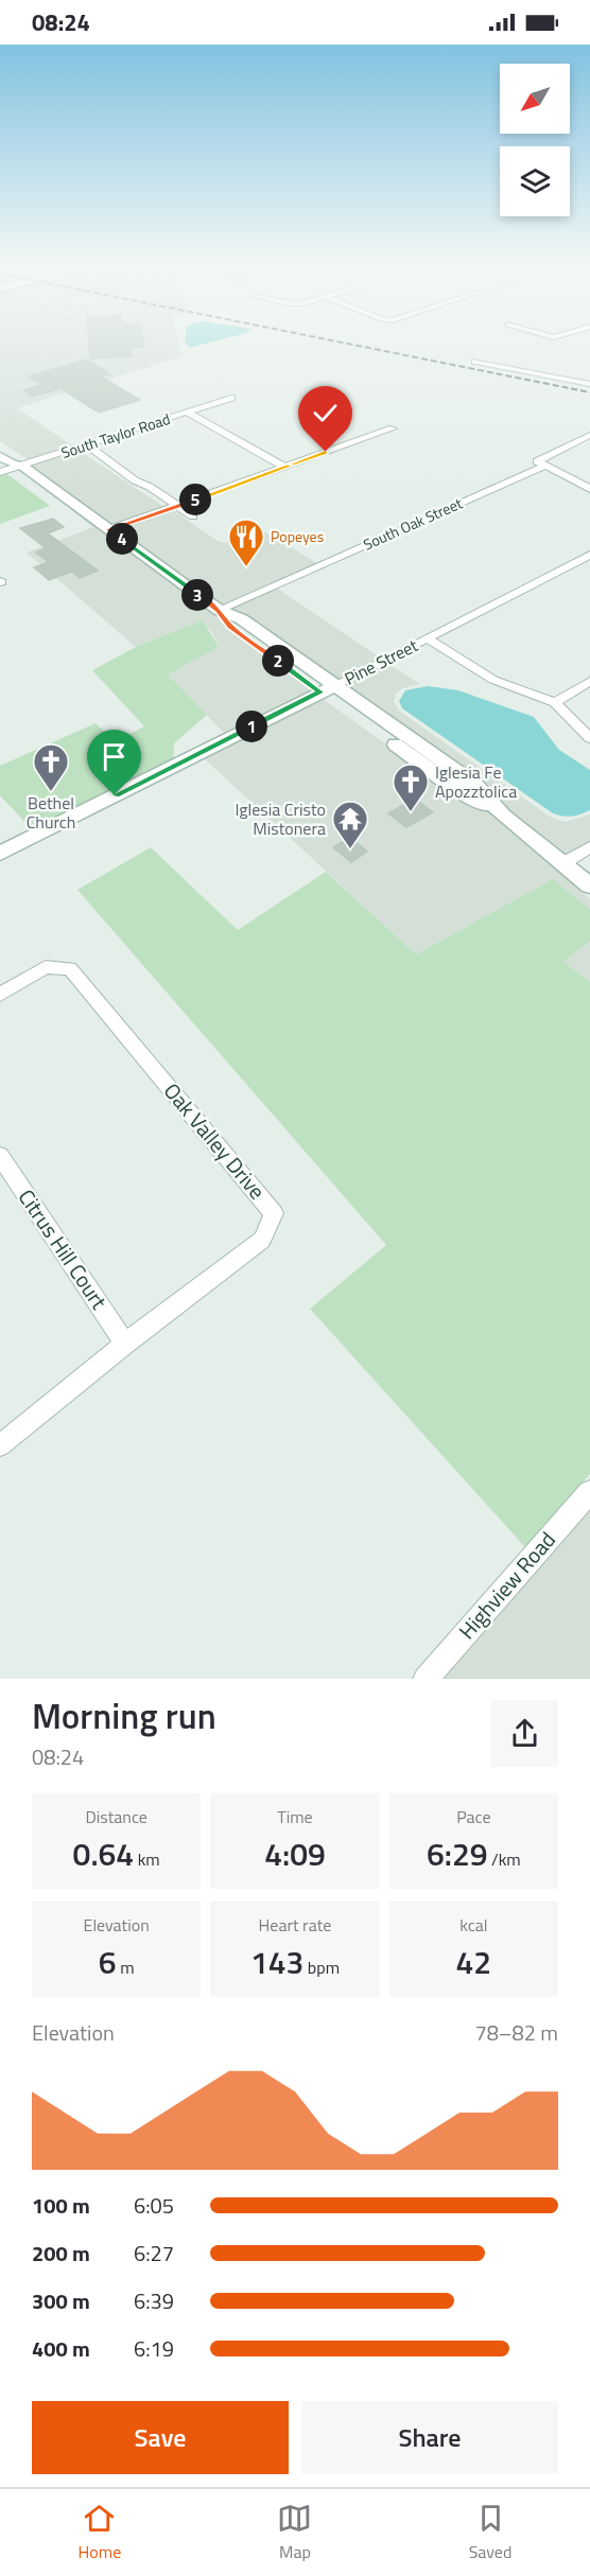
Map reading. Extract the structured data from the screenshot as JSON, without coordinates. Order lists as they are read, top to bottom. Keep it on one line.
{"streets":{"main road":["Pine Street"],"street":["South Taylor Road","South Oak Street","Oak Valley Drive","Citrus Hill Court","Highview Road"]},"crossings":[["Oak Valley Drive","Citrus Hill Court"]],"places":{"restaurant":["Popeyes"],"church":["Bethel Church","Iglesia Fe Apozztolica"],"temple":["Iglesia Cristo Mistonera"]},"north":"bottom left","page":{"status":"08:24","pins":["5","4","3","2","1"],"heading":["Morning run","08:24"],"stats":[["Distance","0.64 km"],["Time","4:09"],["Pace","6:29 /km"],["Elevation","6 m"],["Heart rate","143 bpm"],["kcal","42"]],"chart":["Elevation","78–82 m"],"list":[{"name":"100 m","note":"6:05"},{"name":"200 m","note":"6:27"},{"name":"300 m","note":"6:39"},{"name":"400 m","note":"6:19"}],"buttons":["Save","Share"],"tabs":["Home","Map","Saved"]}}
